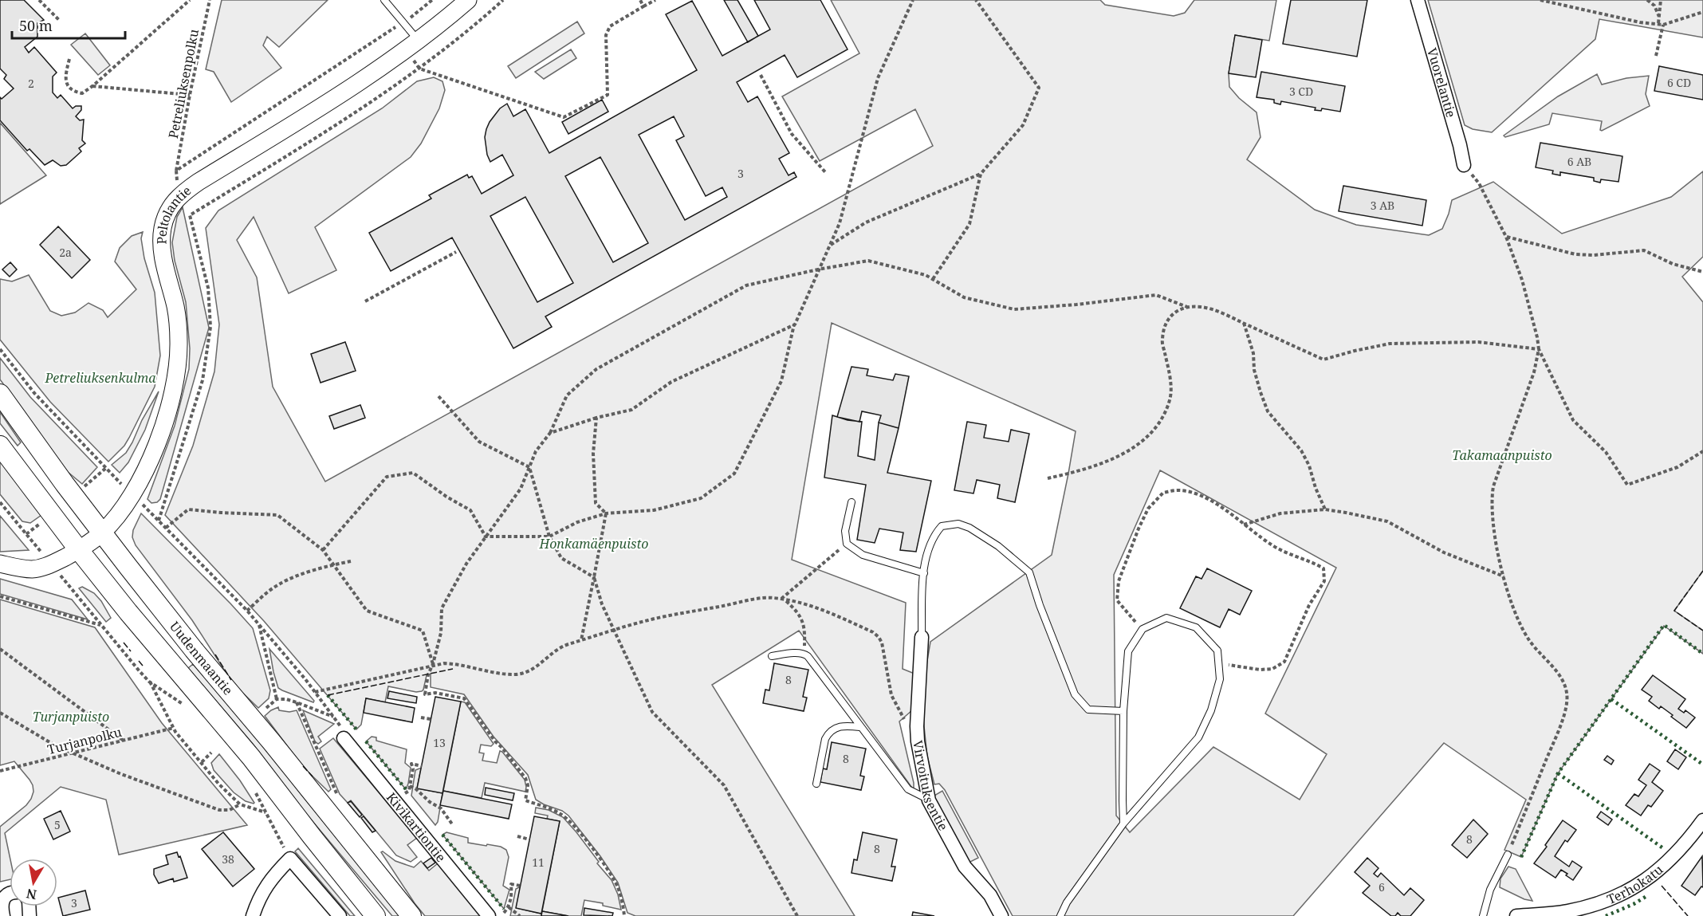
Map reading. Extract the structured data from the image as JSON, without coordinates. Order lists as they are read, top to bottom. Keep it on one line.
{"streets":{"main road":["Uudenmaantie"],"street":["Vuorelantie","Peltolantie","Virvoituksentie","Kivikartiontie","Terhokatu"],"path":["Petreliuksenpolku","Turjanpolku"]},"crossings":[["Peltolantie","Uudenmaantie"]],"parks":["Petreliuksenkulma","Takamaanpuisto","Honkamäenpuisto","Turjanpuisto"],"house_numbers":["6 CD","2","3 CD","6 AB","3","3 AB","2a","8","13","8","5","8","8","38","11","6","3"],"scale_bar":"50 m","north":"bottom"}
